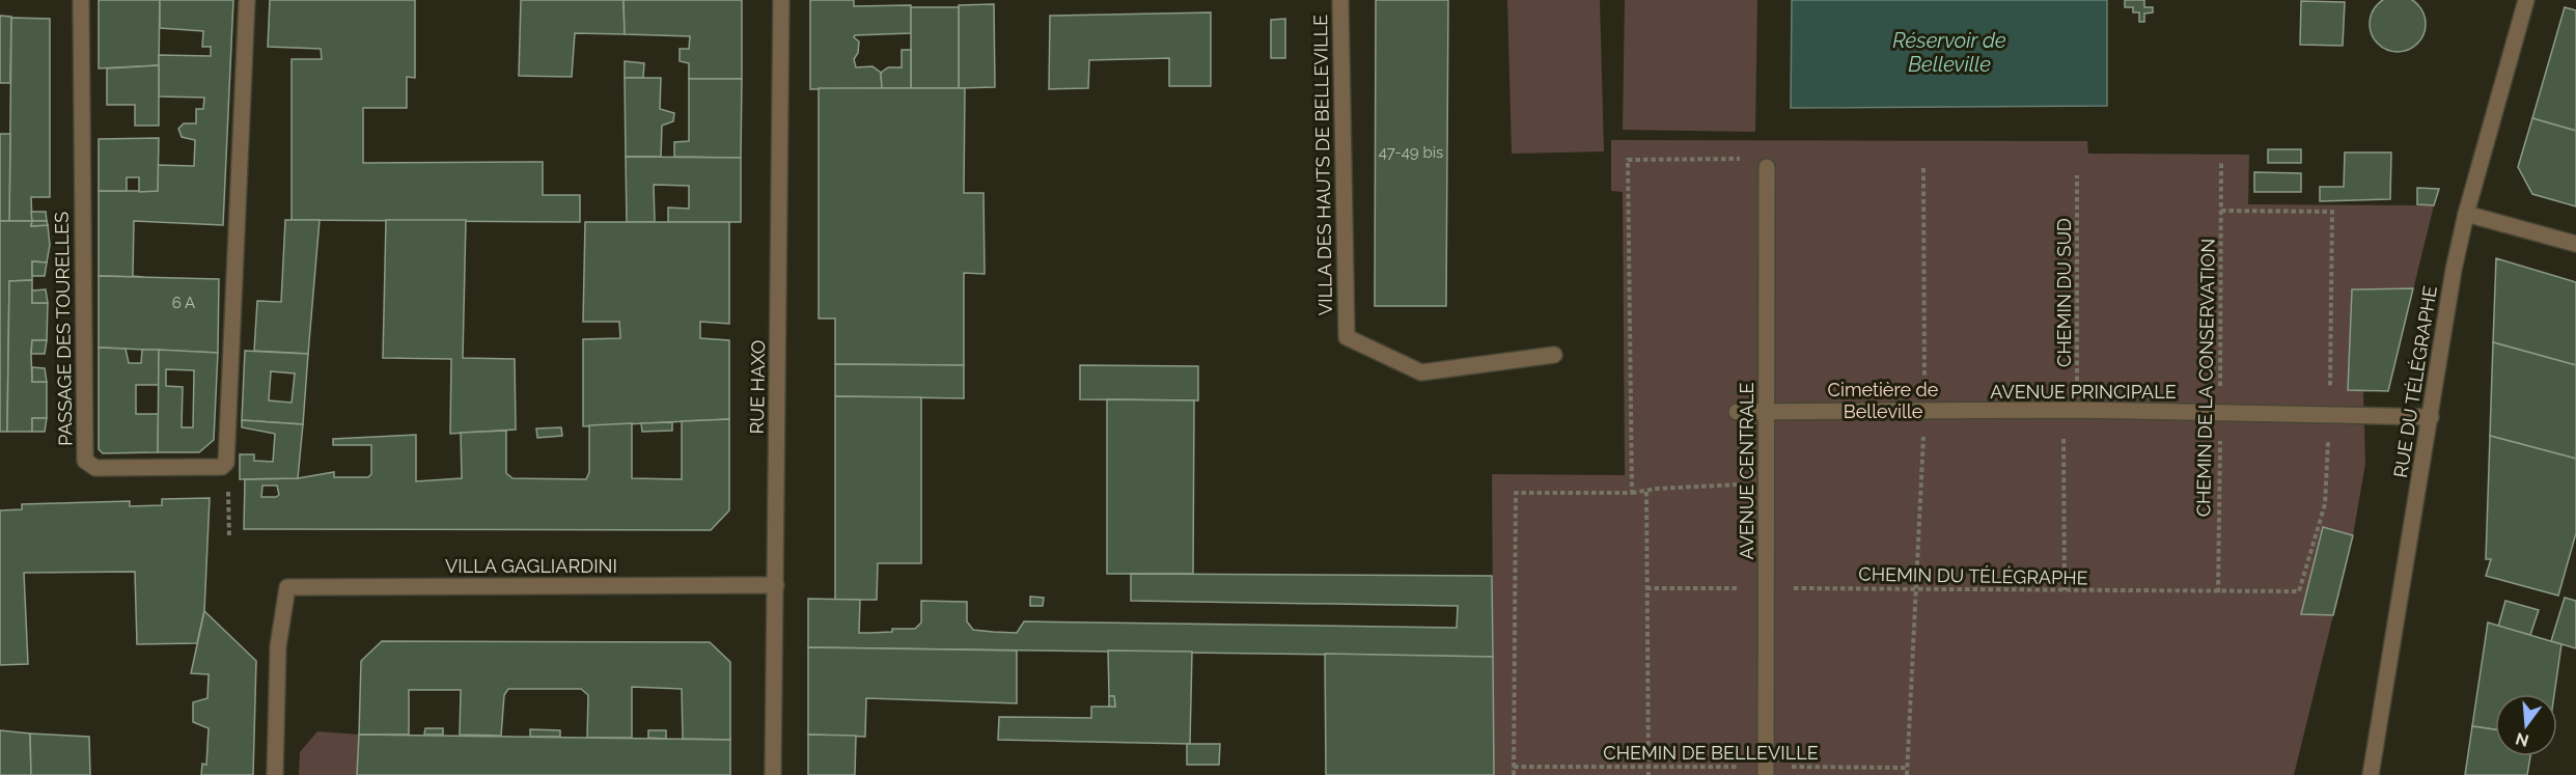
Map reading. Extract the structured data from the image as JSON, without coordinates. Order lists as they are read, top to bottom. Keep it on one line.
{"streets":{"street":["VILLA DES HAUTS DE BELLEVILLE","PASSAGE DES TOURELLES","RUE DU TÉLÉGRAPHE","RUE HAXO","AVENUE PRINCIPALE","AVENUE CENTRALE","VILLA GAGLIARDINI"],"path":["CHEMIN DU SUD","CHEMIN DE LA CONSERVATION","CHEMIN DU TÉLÉGRAPHE","CHEMIN DE BELLEVILLE"]},"crossings":[["CHEMIN DU SUD","AVENUE PRINCIPALE"],["CHEMIN DU SUD","CHEMIN DU TÉLÉGRAPHE"],["CHEMIN DE LA CONSERVATION","AVENUE PRINCIPALE"],["CHEMIN DE LA CONSERVATION","CHEMIN DU TÉLÉGRAPHE"],["RUE DU TÉLÉGRAPHE","AVENUE PRINCIPALE"],["RUE HAXO","VILLA GAGLIARDINI"],["AVENUE PRINCIPALE","AVENUE CENTRALE"],["AVENUE PRINCIPALE","CHEMIN DU TÉLÉGRAPHE"],["AVENUE CENTRALE","CHEMIN DU TÉLÉGRAPHE"],["AVENUE CENTRALE","CHEMIN DE BELLEVILLE"]],"water":["Réservoir de Belleville"],"parks":["Cimetière de Belleville"],"house_numbers":["47-49 bis","6 A"],"north":"bottom"}
